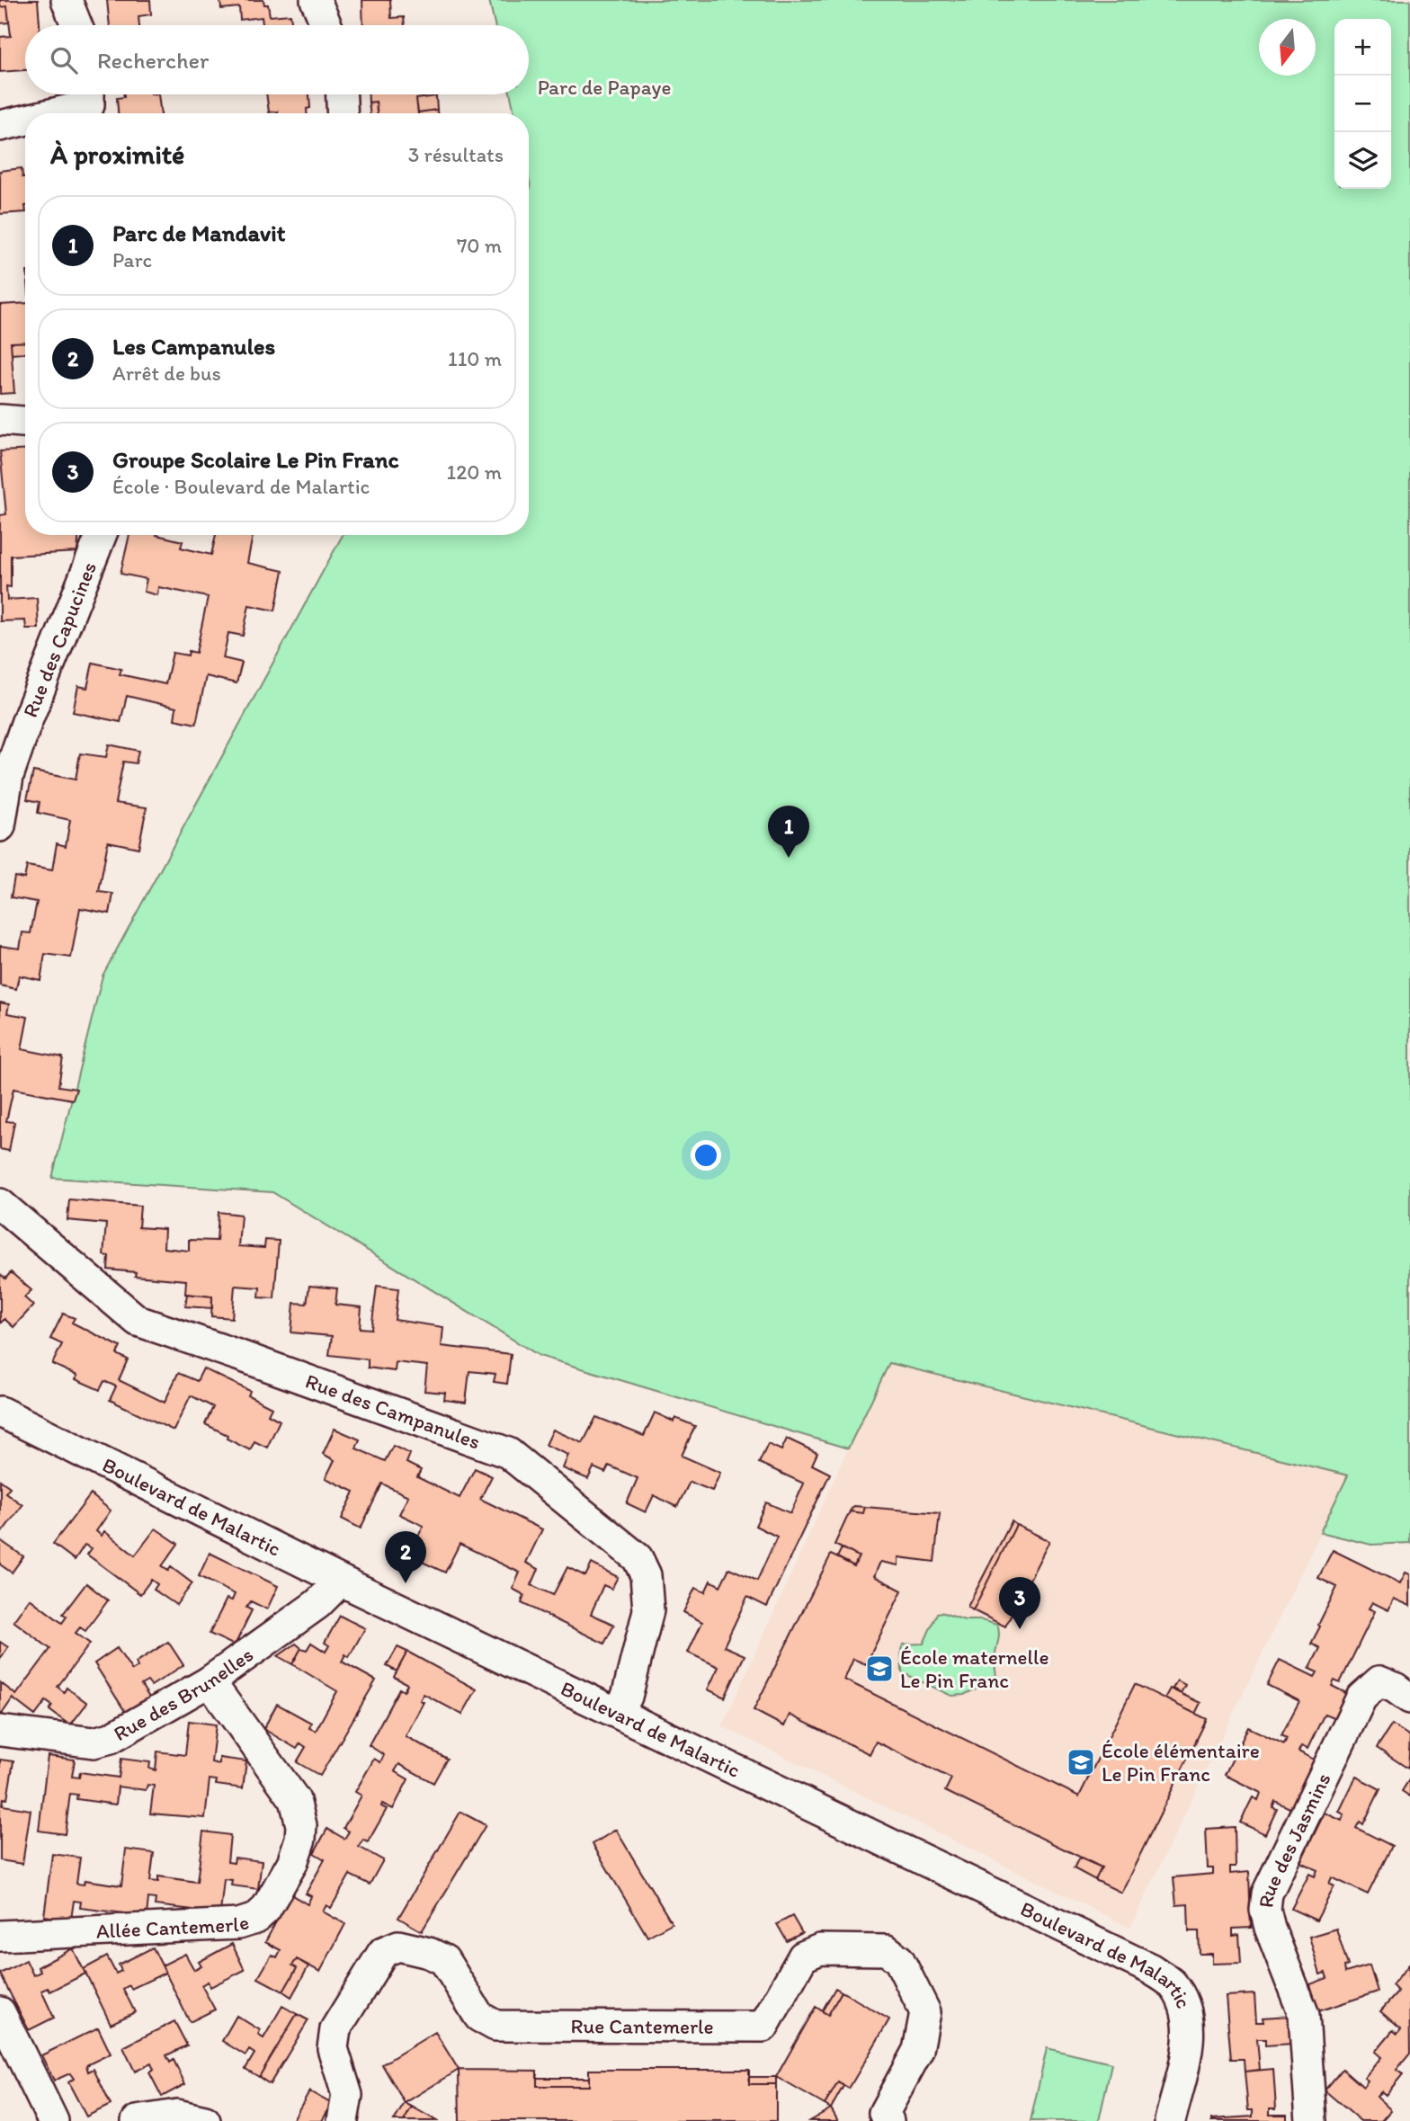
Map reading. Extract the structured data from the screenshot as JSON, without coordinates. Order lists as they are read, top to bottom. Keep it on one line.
{"streets":{"street":["Rue des Capucines","Rue des Campanules","Boulevard de Malartic","Rue des Brunelles","Rue des Jasmins","Allée Cantemerle","Rue Cantemerle"]},"crossings":[["Rue des Campanules","Boulevard de Malartic"],["Boulevard de Malartic","Rue des Brunelles"],["Rue des Brunelles","Allée Cantemerle"]],"parks":["Parc de Papaye"],"places":{"school or university":["École maternelle Le Pin Franc","École élémentaire Le Pin Franc"]},"north":"bottom","page":{"map_buttons":["+","−"],"search":"Rechercher","heading":["À proximité","3 résultats"],"list":[{"mark":"1","name":"Parc de Mandavit","note":"Parc","value":"70 m"},{"mark":"2","name":"Les Campanules","note":"Arrêt de bus","value":"110 m"},{"mark":"3","name":"Groupe Scolaire Le Pin Franc","note":"École · Boulevard de Malartic","value":"120 m"}],"pins":["1","2","3"]}}
